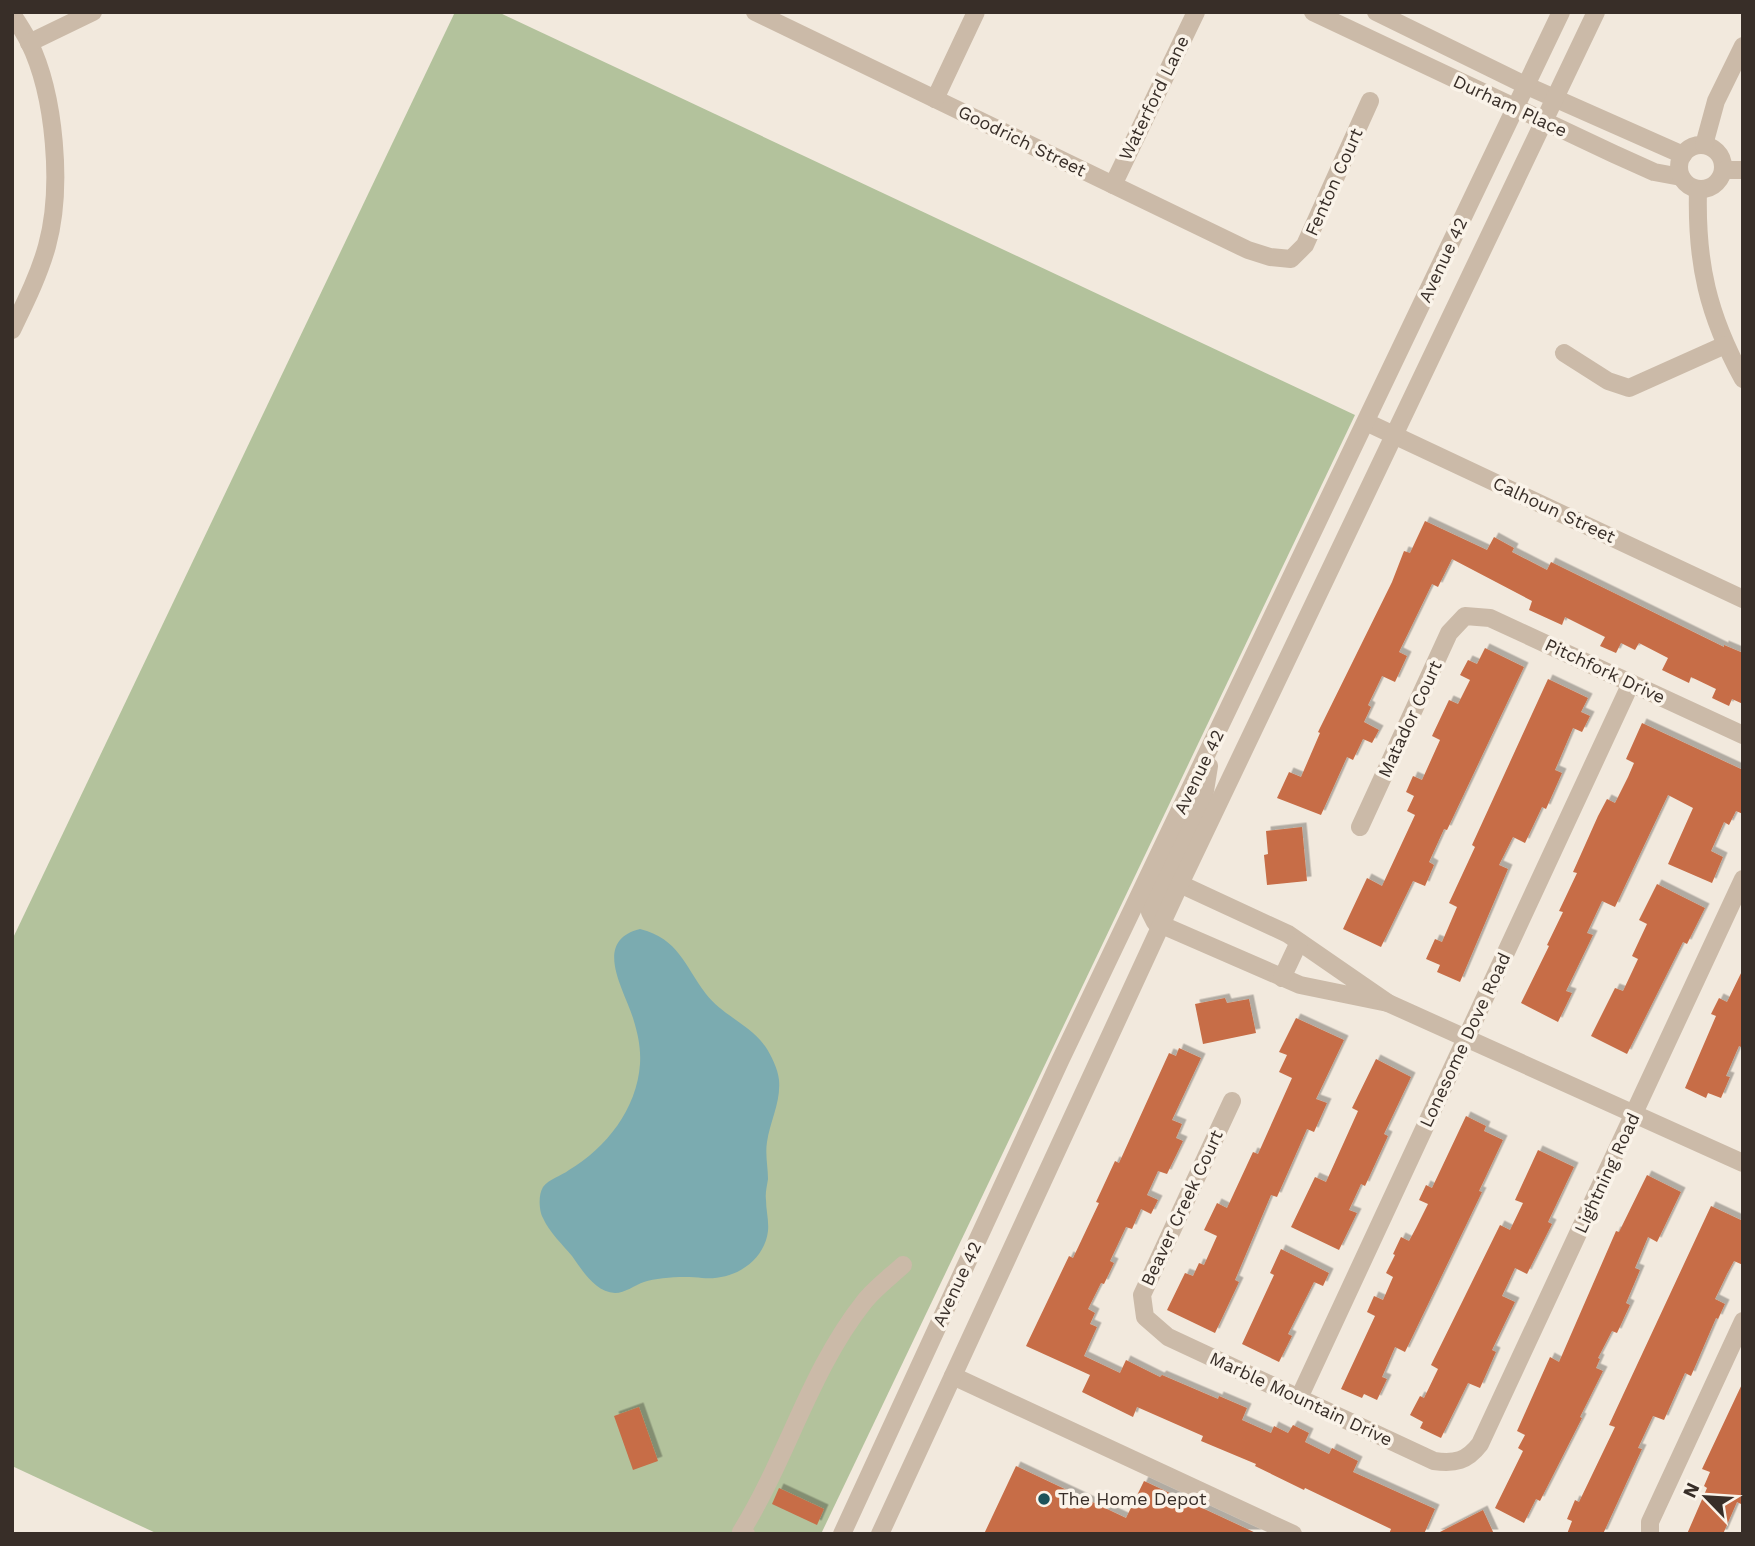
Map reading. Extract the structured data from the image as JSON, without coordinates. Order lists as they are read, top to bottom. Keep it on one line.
{"streets":{"street":["Waterford Lane","Durham Place","Goodrich Street","Fenton Court","Avenue 42","Calhoun Street","Pitchfork Drive","Matador Court","Lonesome Dove Road","Lightning Road","Beaver Creek Court","Marble Mountain Drive"]},"crossings":[["Waterford Lane","Goodrich Street"],["Durham Place","Avenue 42"],["Goodrich Street","Fenton Court"],["Avenue 42","Calhoun Street"],["Pitchfork Drive","Matador Court"],["Pitchfork Drive","Lonesome Dove Road"],["Lonesome Dove Road","Marble Mountain Drive"],["Lightning Road","Marble Mountain Drive"],["Beaver Creek Court","Marble Mountain Drive"]],"places":["The Home Depot"],"north":"top left"}
